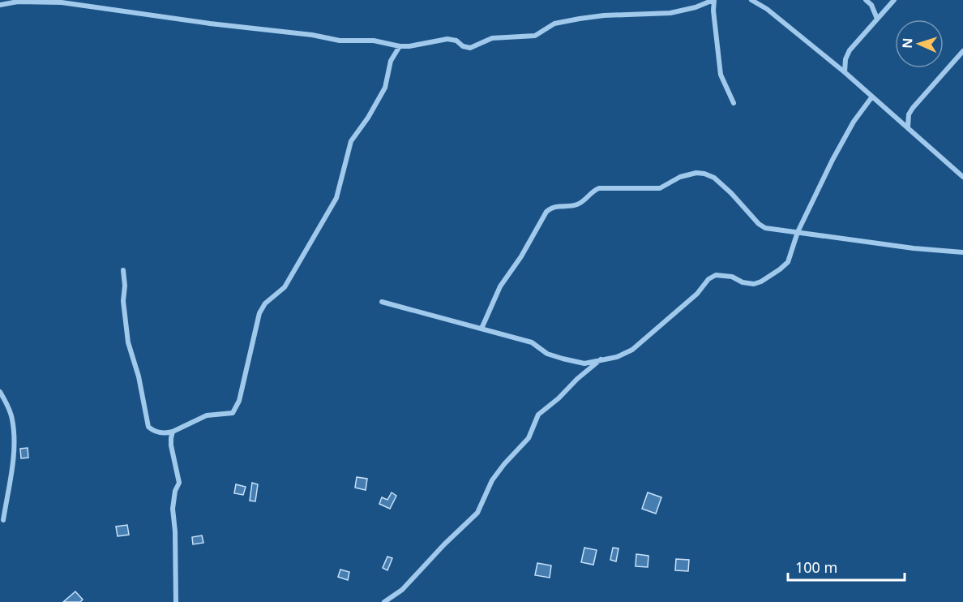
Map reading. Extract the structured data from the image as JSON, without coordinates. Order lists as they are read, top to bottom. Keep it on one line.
{"scale_bar":"100 m","north":"left"}
